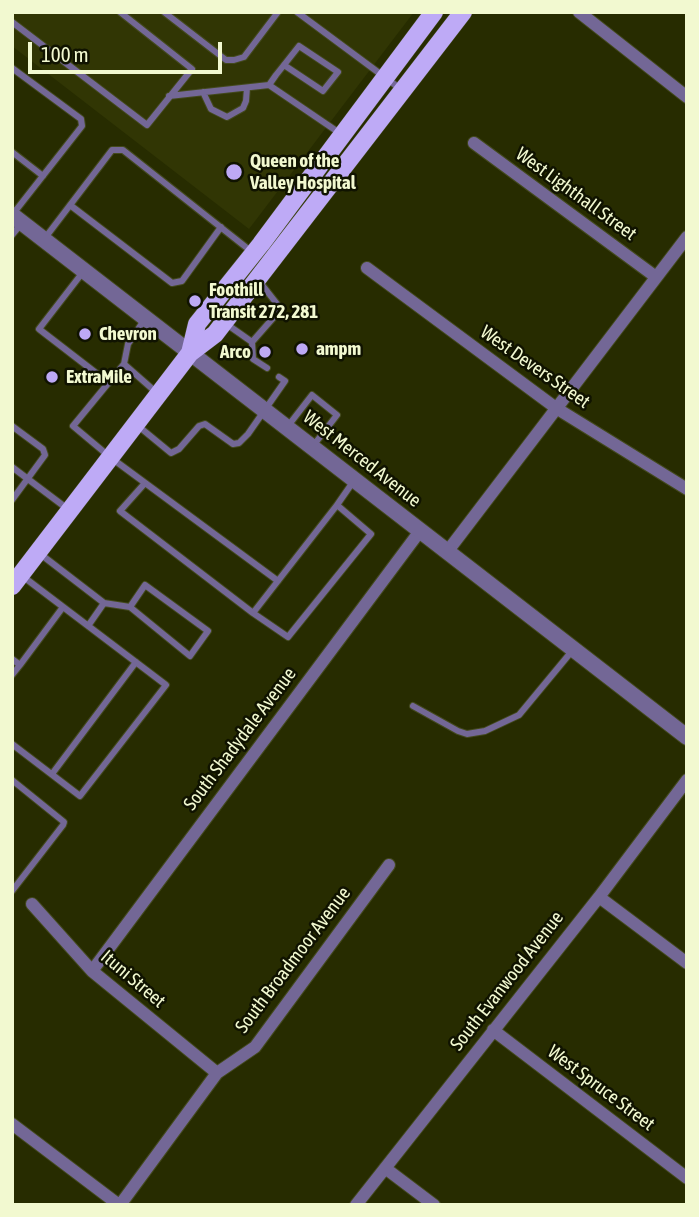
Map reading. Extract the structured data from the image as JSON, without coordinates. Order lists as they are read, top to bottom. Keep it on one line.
{"streets":{"street":["West Lighthall Street","West Devers Street","West Merced Avenue","South Shadydale Avenue","South Broadmoor Avenue","Ituni Street","South Evanwood Avenue","West Spruce Street"]},"crossings":[["West Merced Avenue","South Shadydale Avenue"],["South Shadydale Avenue","Ituni Street"],["South Broadmoor Avenue","Ituni Street"],["South Evanwood Avenue","West Spruce Street"]],"places":["Queen of the Valley Hospital","Foothill Transit 272, 281","Chevron","ampm","Arco","ExtraMile"],"scale_bar":"100 m"}
